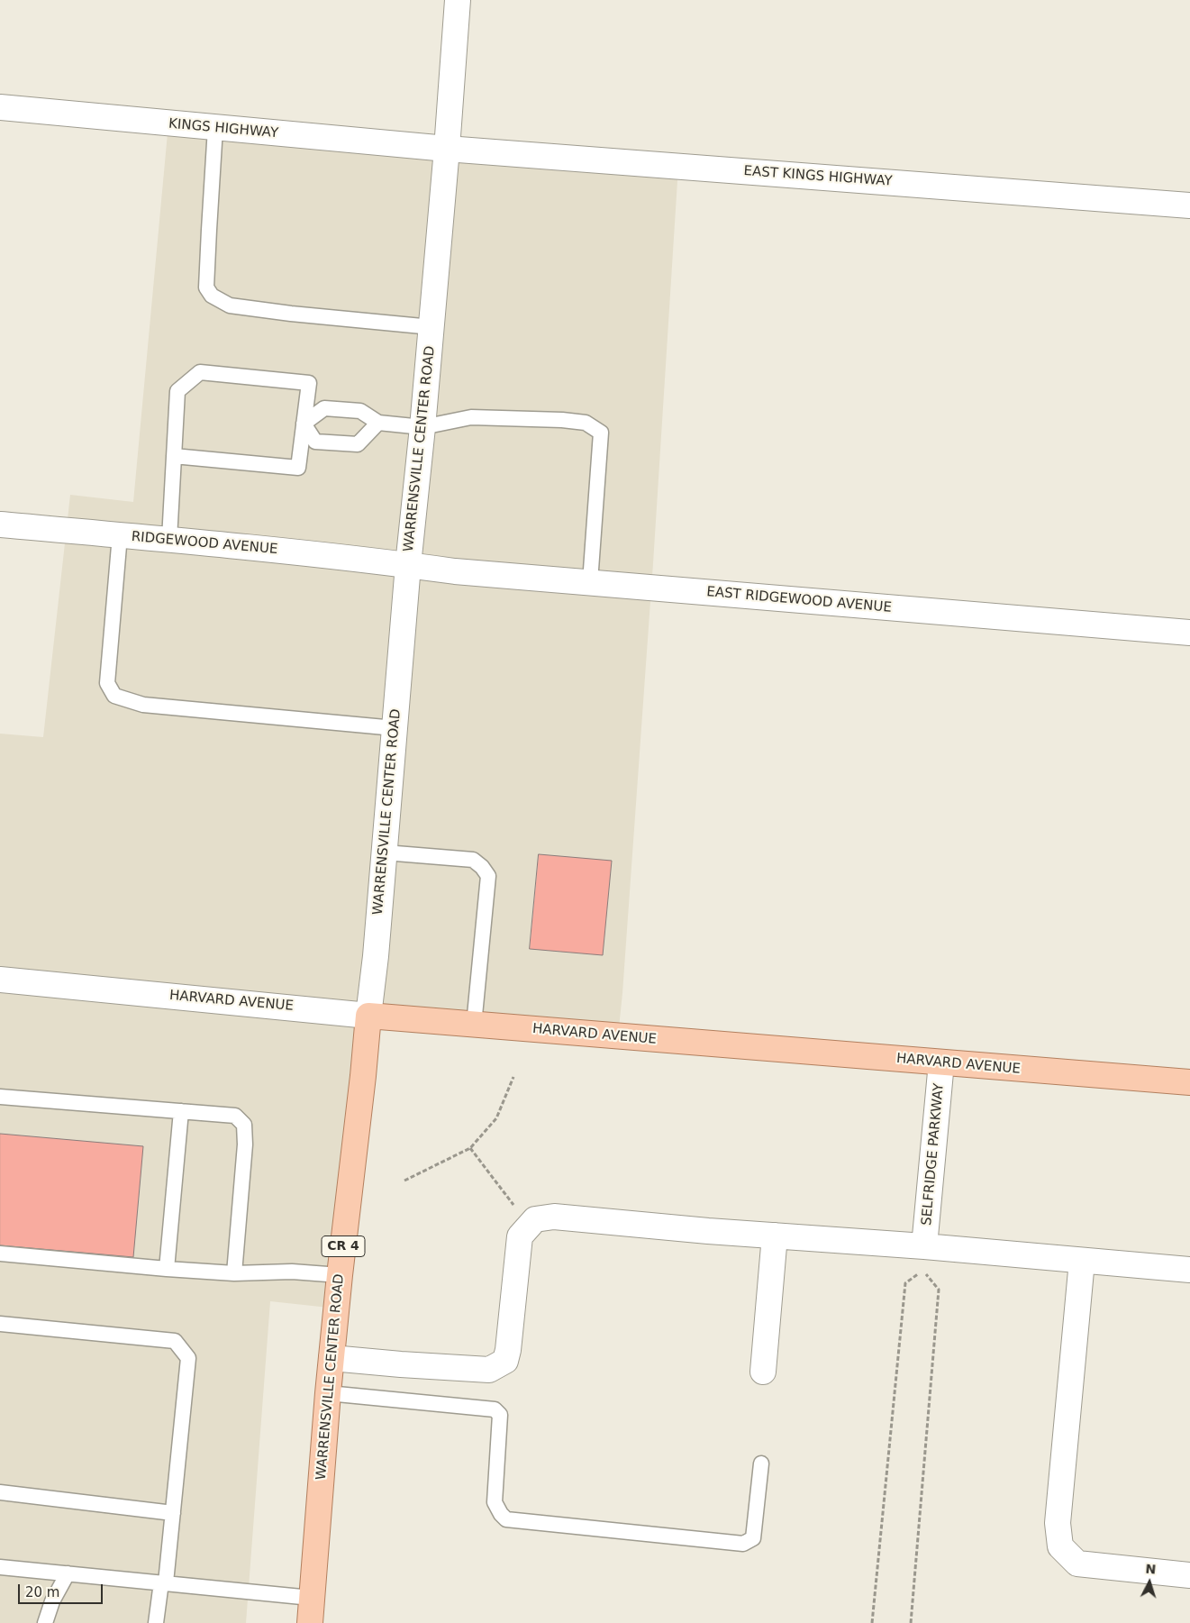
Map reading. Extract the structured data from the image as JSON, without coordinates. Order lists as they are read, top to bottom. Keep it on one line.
{"streets":{"main road":["WARRENSVILLE CENTER ROAD","HARVARD AVENUE","CR 4"],"street":["KINGS HIGHWAY","EAST KINGS HIGHWAY","RIDGEWOOD AVENUE","EAST RIDGEWOOD AVENUE","SELFRIDGE PARKWAY"]},"crossings":[["KINGS HIGHWAY","EAST KINGS HIGHWAY"],["KINGS HIGHWAY","WARRENSVILLE CENTER ROAD"],["EAST KINGS HIGHWAY","WARRENSVILLE CENTER ROAD"],["WARRENSVILLE CENTER ROAD","RIDGEWOOD AVENUE"],["WARRENSVILLE CENTER ROAD","EAST RIDGEWOOD AVENUE"],["WARRENSVILLE CENTER ROAD","HARVARD AVENUE"],["RIDGEWOOD AVENUE","EAST RIDGEWOOD AVENUE"],["HARVARD AVENUE","SELFRIDGE PARKWAY"]],"scale_bar":"20 m","north":"top"}
